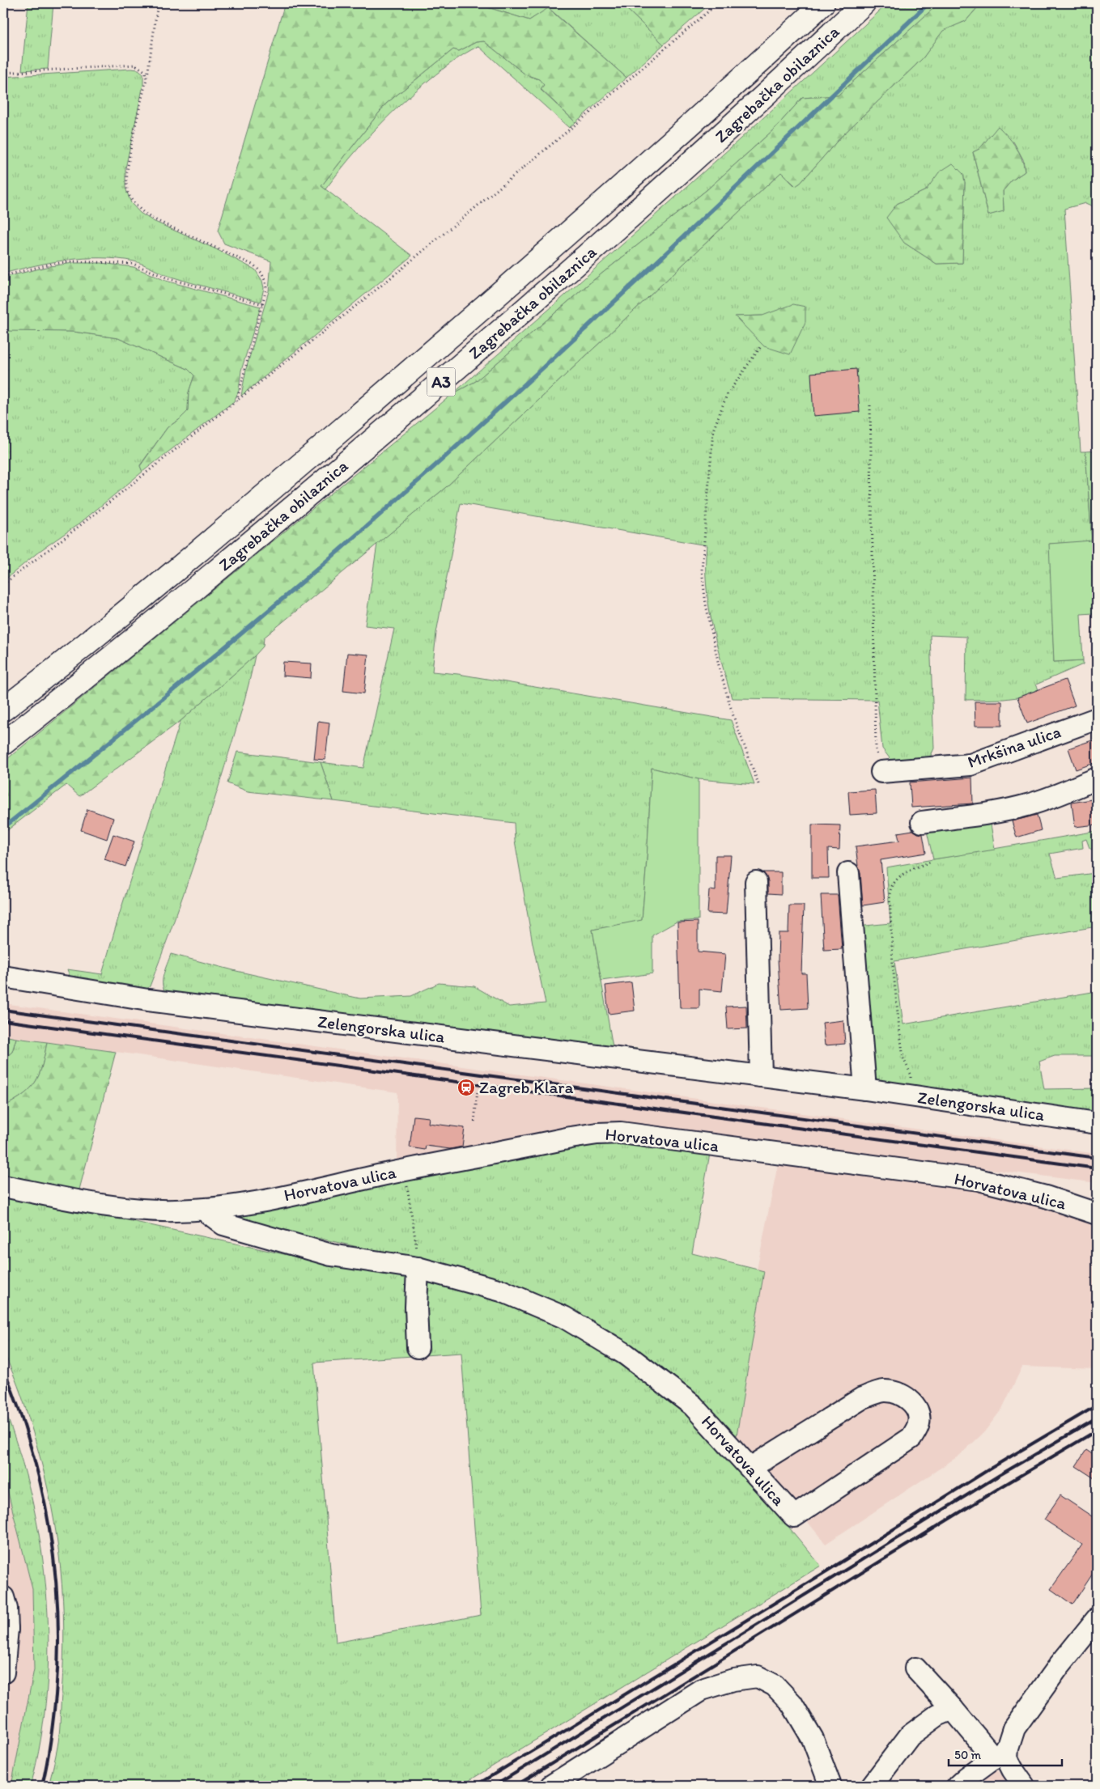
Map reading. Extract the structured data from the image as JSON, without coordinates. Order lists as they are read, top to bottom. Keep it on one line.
{"streets":{"highway":["Zagrebačka obilaznica","A3"],"street":["Mrkšina ulica","Zelengorska ulica","Horvatova ulica"]},"places":{"station":["Zagreb Klara"]},"scale_bar":"50 m"}
